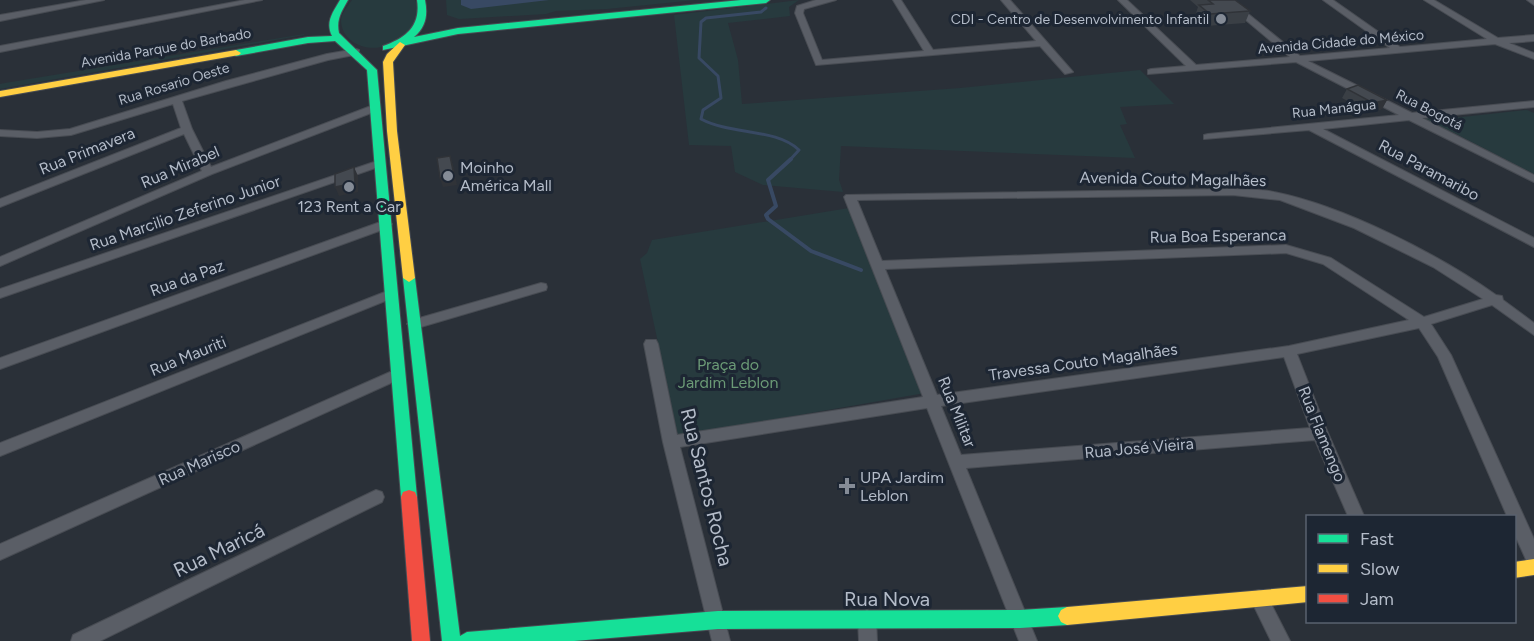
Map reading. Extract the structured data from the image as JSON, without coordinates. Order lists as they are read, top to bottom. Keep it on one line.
{"streets":{"main road":["Avenida Parque do Barbado","Rua Nova"],"street":["Avenida Cidade do México","Rua Rosario Oeste","Rua Manágua","Rua Bogotá","Rua Primavera","Rua Mirabel","Rua Paramaribo","Avenida Couto Magalhães","Rua Marcilio Zeferino Junior","Rua Boa Esperanca","Rua da Paz","Rua Mauriti","Travessa Couto Magalhães","Rua Militar","Rua Flamengo","Rua José Vieira","Rua Marisco","Rua Santos Rocha","Rua Maricá"]},"crossings":[["Avenida Cidade do México","Rua Bogotá"],["Rua Manágua","Rua Bogotá"],["Rua Manágua","Rua Paramaribo"],["Avenida Couto Magalhães","Travessa Couto Magalhães"],["Avenida Couto Magalhães","Rua Militar"],["Rua Boa Esperanca","Travessa Couto Magalhães"],["Rua Boa Esperanca","Rua Militar"],["Travessa Couto Magalhães","Rua Militar"],["Travessa Couto Magalhães","Rua Flamengo"],["Travessa Couto Magalhães","Rua Santos Rocha"],["Rua Militar","Rua José Vieira"],["Rua Militar","Rua Nova"],["Rua Flamengo","Rua José Vieira"],["Rua Santos Rocha","Rua Nova"]],"parks":["Praça do Jardim Leblon"],"places":{"other":["CDI - Centro de Desenvolvimento Infantil","Moinho América Mall","123 Rent a Car"],"health":["UPA Jardim Leblon"]},"legend":["Fast","Slow","Jam"]}
